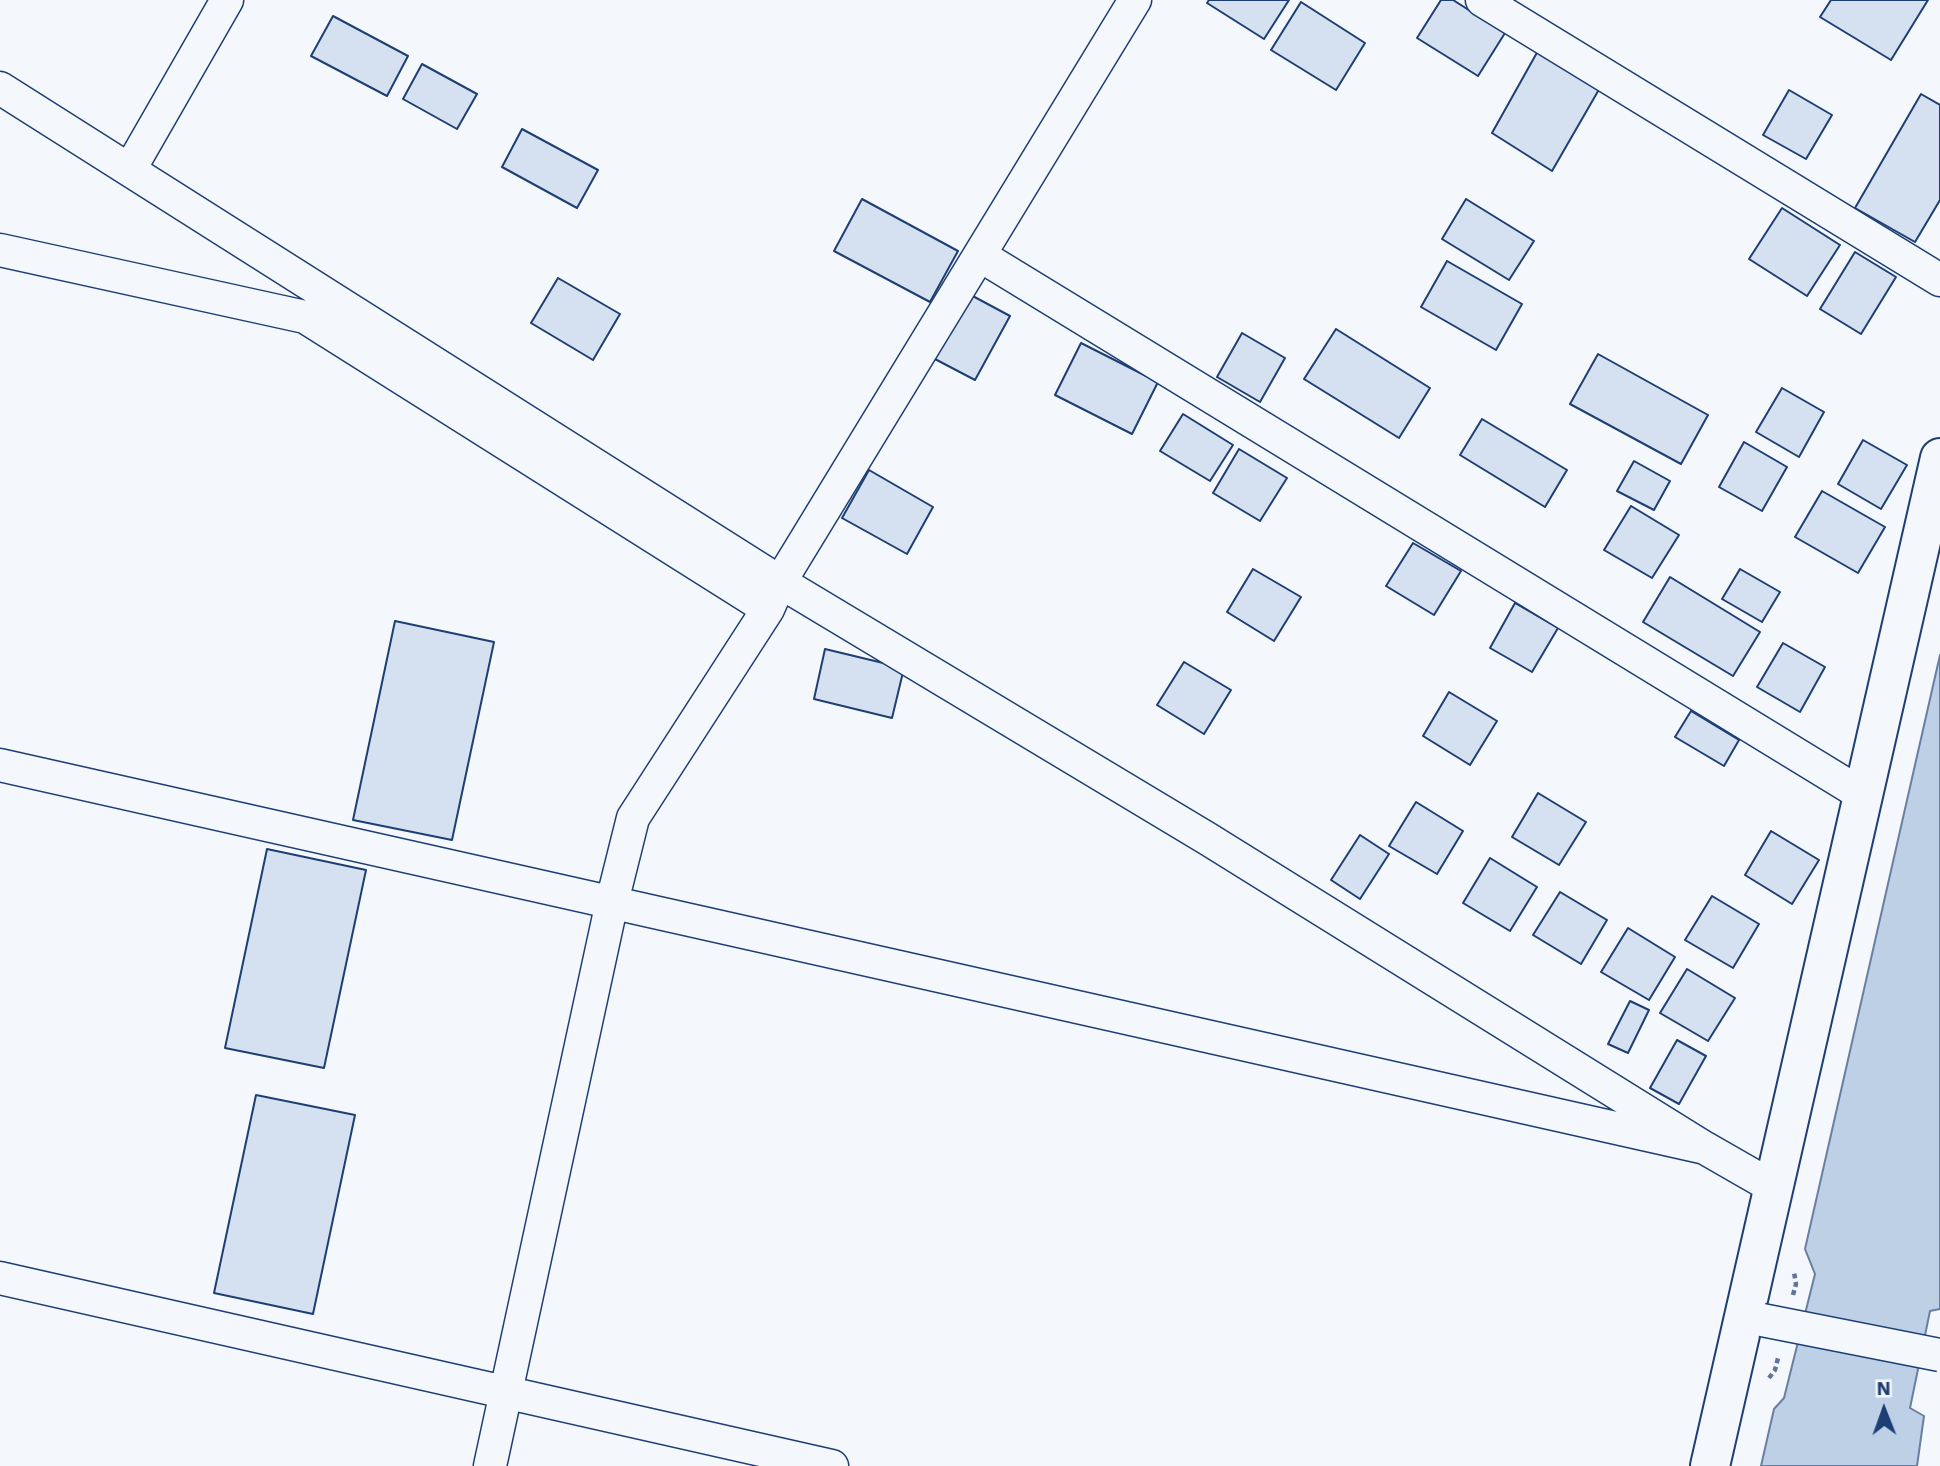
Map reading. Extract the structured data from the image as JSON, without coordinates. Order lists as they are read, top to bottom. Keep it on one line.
{"north":"top"}
